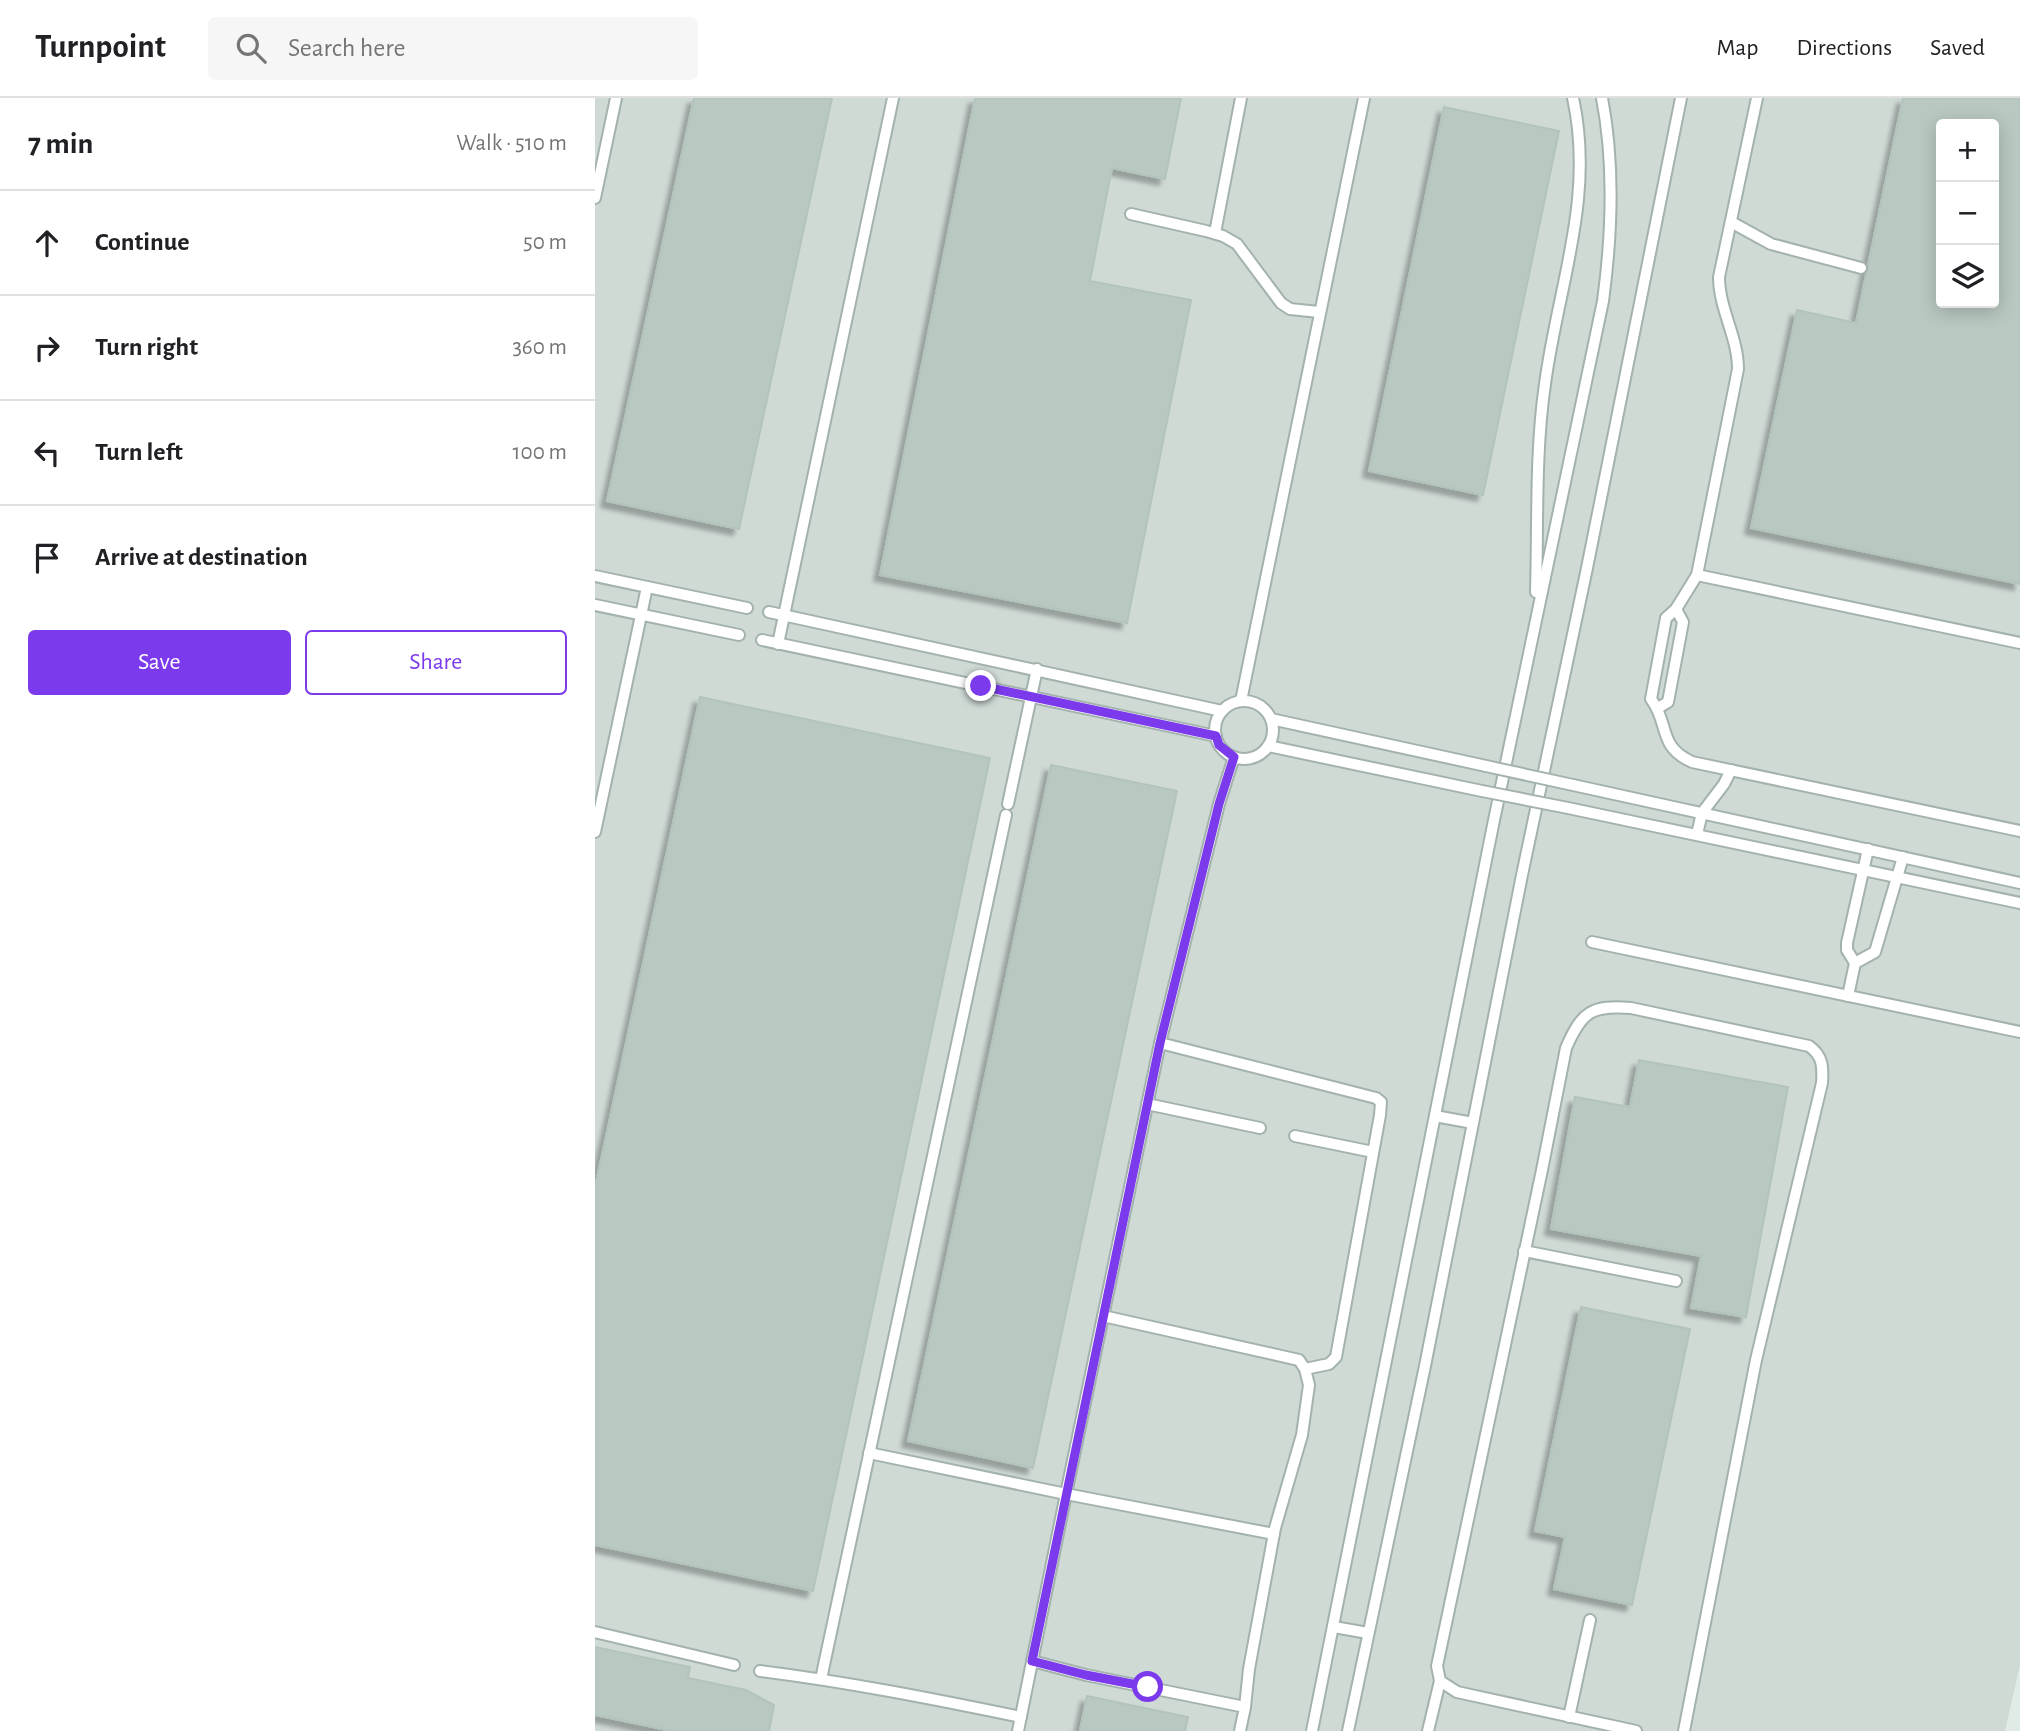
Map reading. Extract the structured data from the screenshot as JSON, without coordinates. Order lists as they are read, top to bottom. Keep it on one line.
{"page":{"header":"Turnpoint","search":"Search here","nav":["Map","Directions","Saved"],"heading":["7 min","Walk · 510 m"],"map_buttons":["+","−"],"list":[["Continue","50 m"],["Turn right","360 m"],["Turn left","100 m"],"Arrive at destination"],"buttons":["Save","Share"]}}
